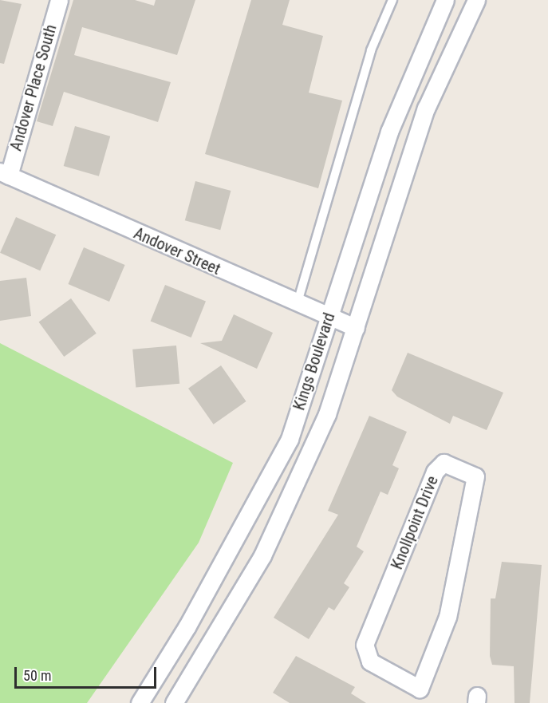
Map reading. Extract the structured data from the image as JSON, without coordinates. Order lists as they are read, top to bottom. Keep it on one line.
{"streets":{"street":["Andover Place South","Andover Street","Kings Boulevard","Knollpoint Drive"]},"crossings":[["Andover Place South","Andover Street"],["Andover Street","Kings Boulevard"]],"scale_bar":"50 m"}
